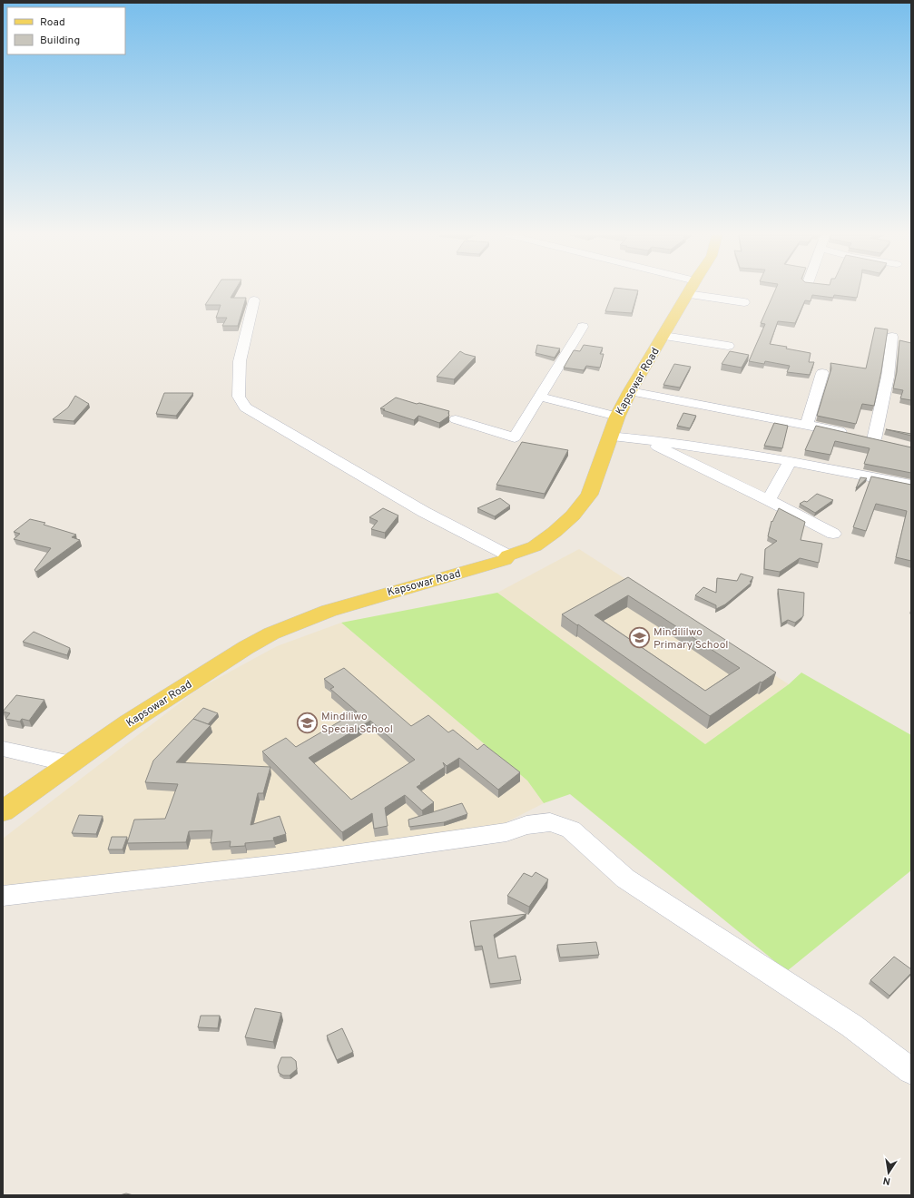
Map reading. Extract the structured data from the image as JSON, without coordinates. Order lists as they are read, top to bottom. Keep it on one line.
{"streets":{"main road":["Kapsowar Road"]},"places":{"school or university":["Mindililwo Primary School","Mindiliwo Special School"]},"legend":["Road","Building"],"north":"bottom"}
